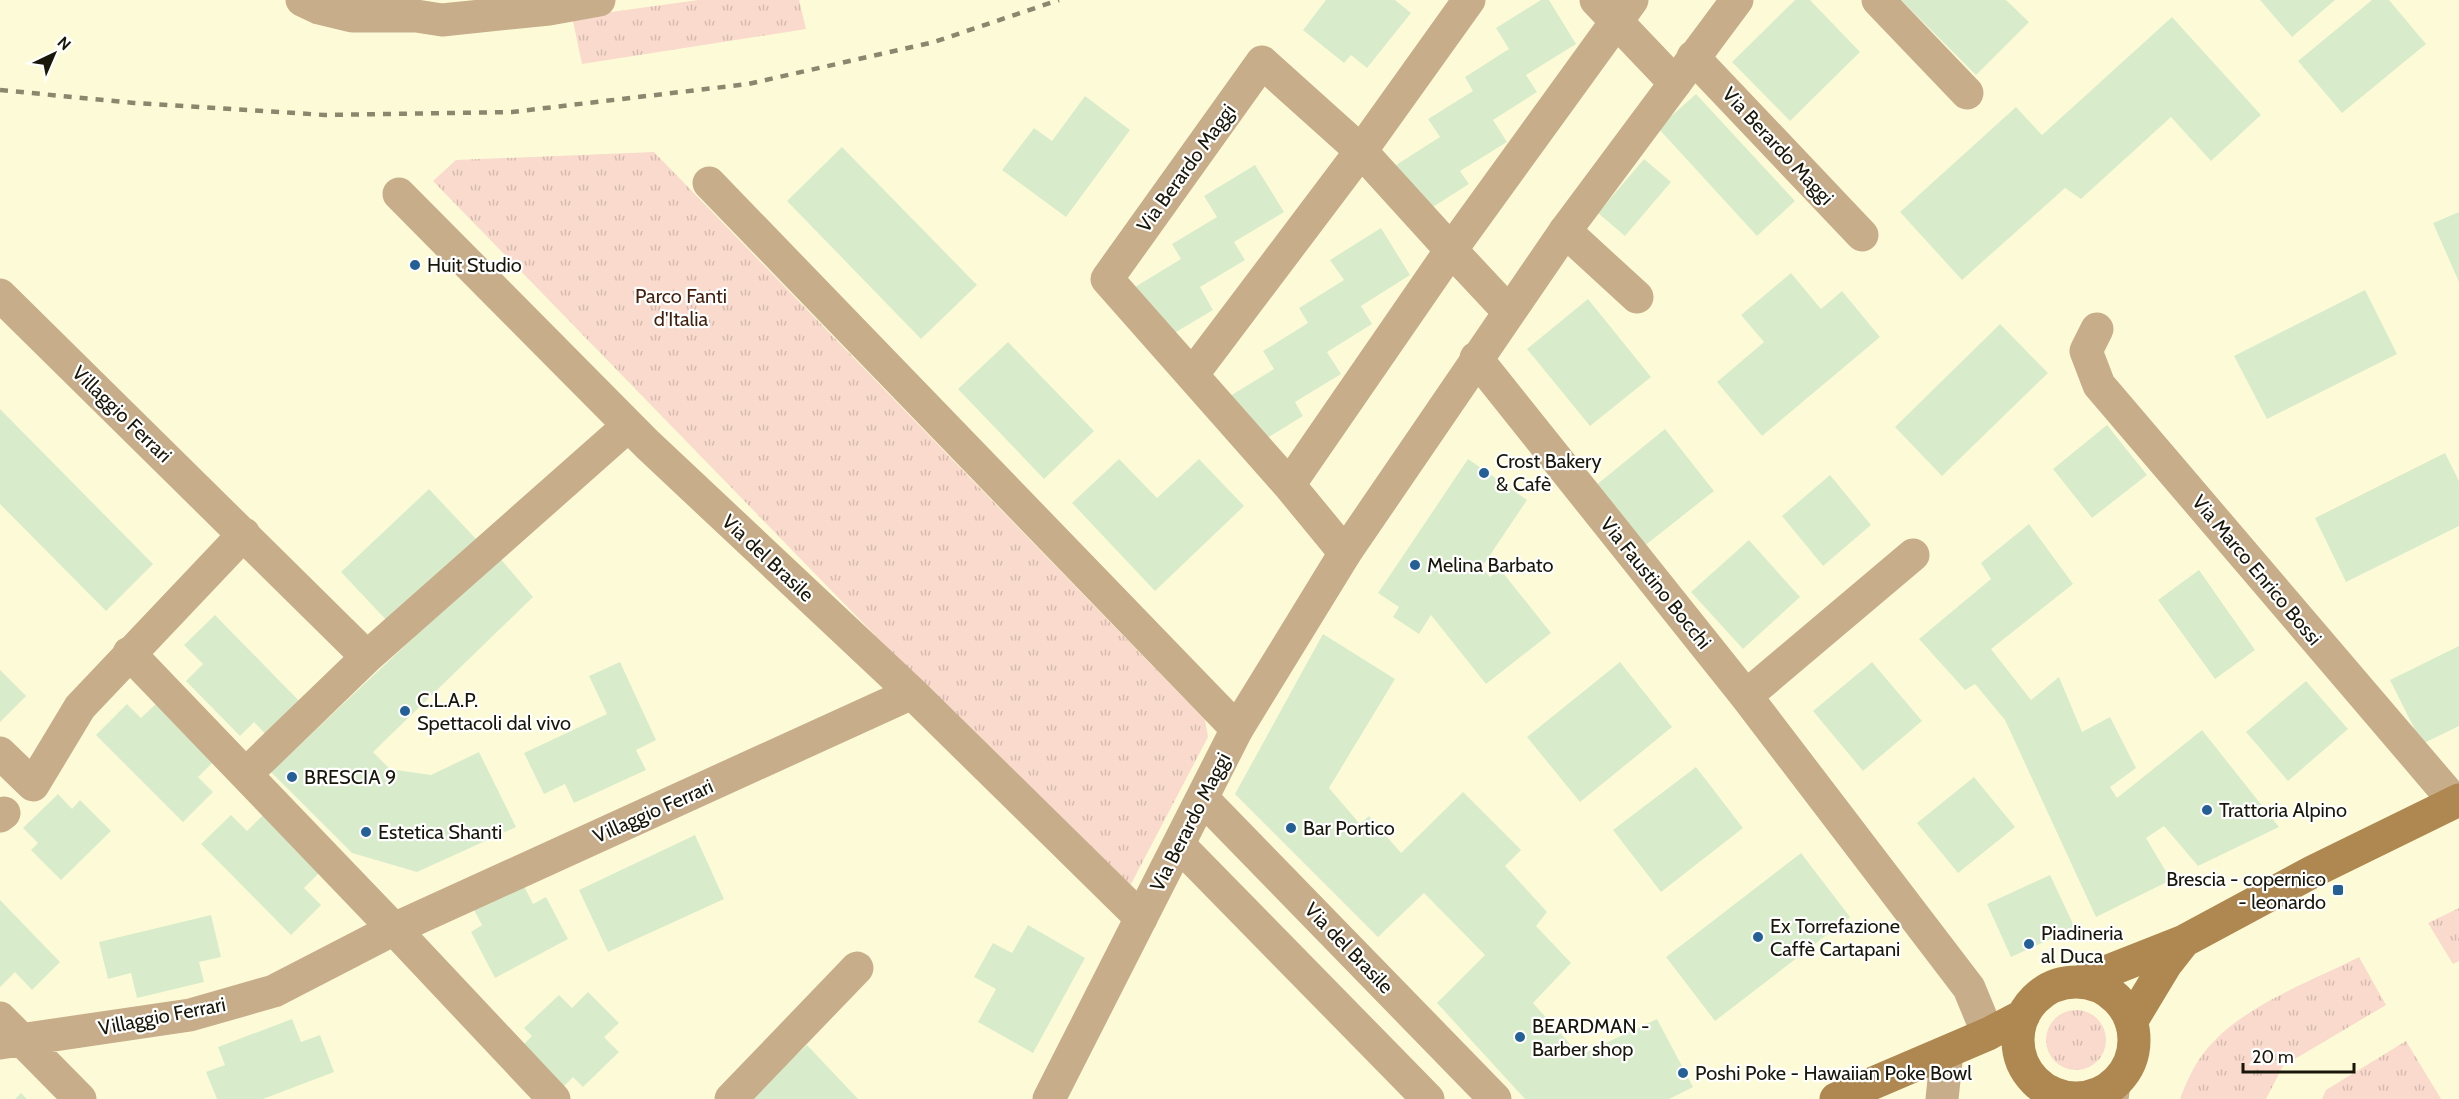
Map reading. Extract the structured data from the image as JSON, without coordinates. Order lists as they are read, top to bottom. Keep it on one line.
{"streets":{"street":["Via Berardo Maggi","Villaggio Ferrari","Via del Brasile","Via Marco Enrico Bossi","Via Faustino Bocchi"]},"crossings":[["Via Berardo Maggi","Via del Brasile"],["Via Berardo Maggi","Via Faustino Bocchi"],["Villaggio Ferrari","Via del Brasile"]],"parks":["Parco Fanti d'Italia"],"places":{"other":["Huit Studio","Crost Bakery & Cafè","Melina Barbato","C.L.A.P. Spettacoli dal vivo","BRESCIA 9","Trattoria Alpino","Bar Portico","Estetica Shanti","Ex Torrefazione Caffè Cartapani","Piadineria al Duca","BEARDMAN - Barber shop","Poshi Poke - Hawaiian Poke Bowl"],"transit":["Brescia - copernico - leonardo"]},"scale_bar":"20 m","north":"top right"}
